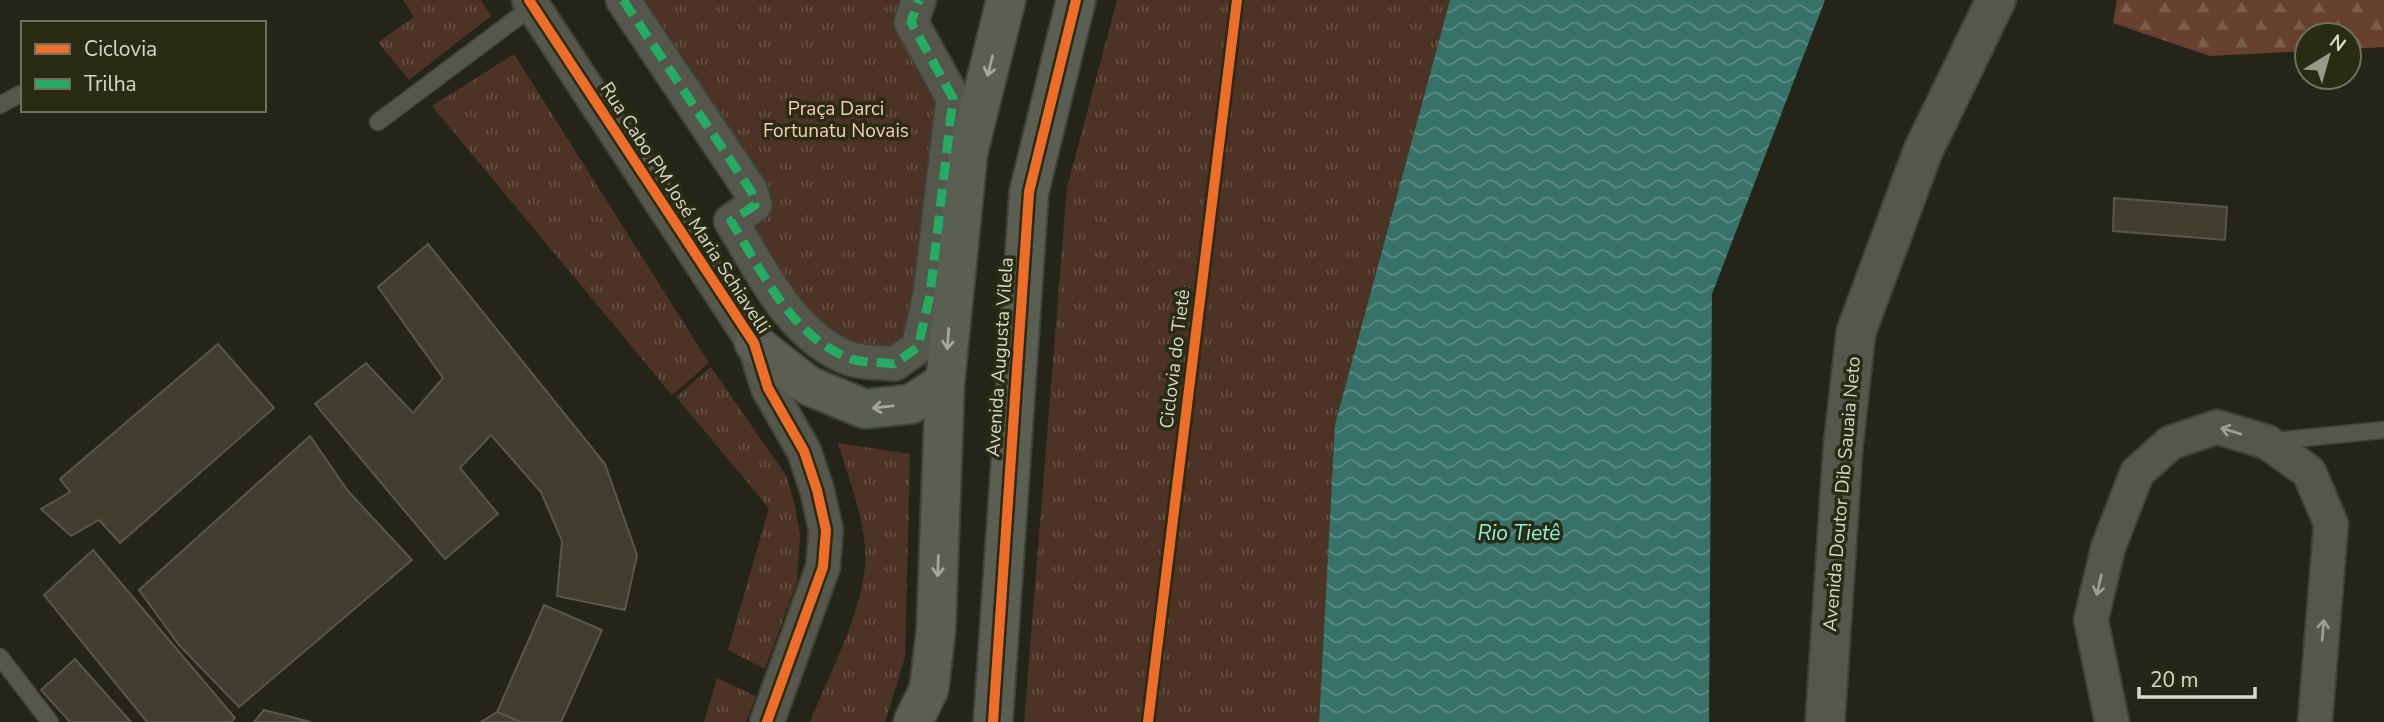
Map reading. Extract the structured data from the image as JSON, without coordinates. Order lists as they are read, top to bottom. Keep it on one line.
{"streets":{"main road":["Avenida Augusta Vilela","Avenida Doutor Dib Sauaia Neto"],"street":["Rua Cabo PM José Maria Schiavelli"],"cycle path":["Ciclovia do Tietê"]},"water":["Rio Tietê"],"parks":["Praça Darci Fortunatu Novais"],"legend":["Ciclovia","Trilha"],"scale_bar":"20 m","north":"top right"}
